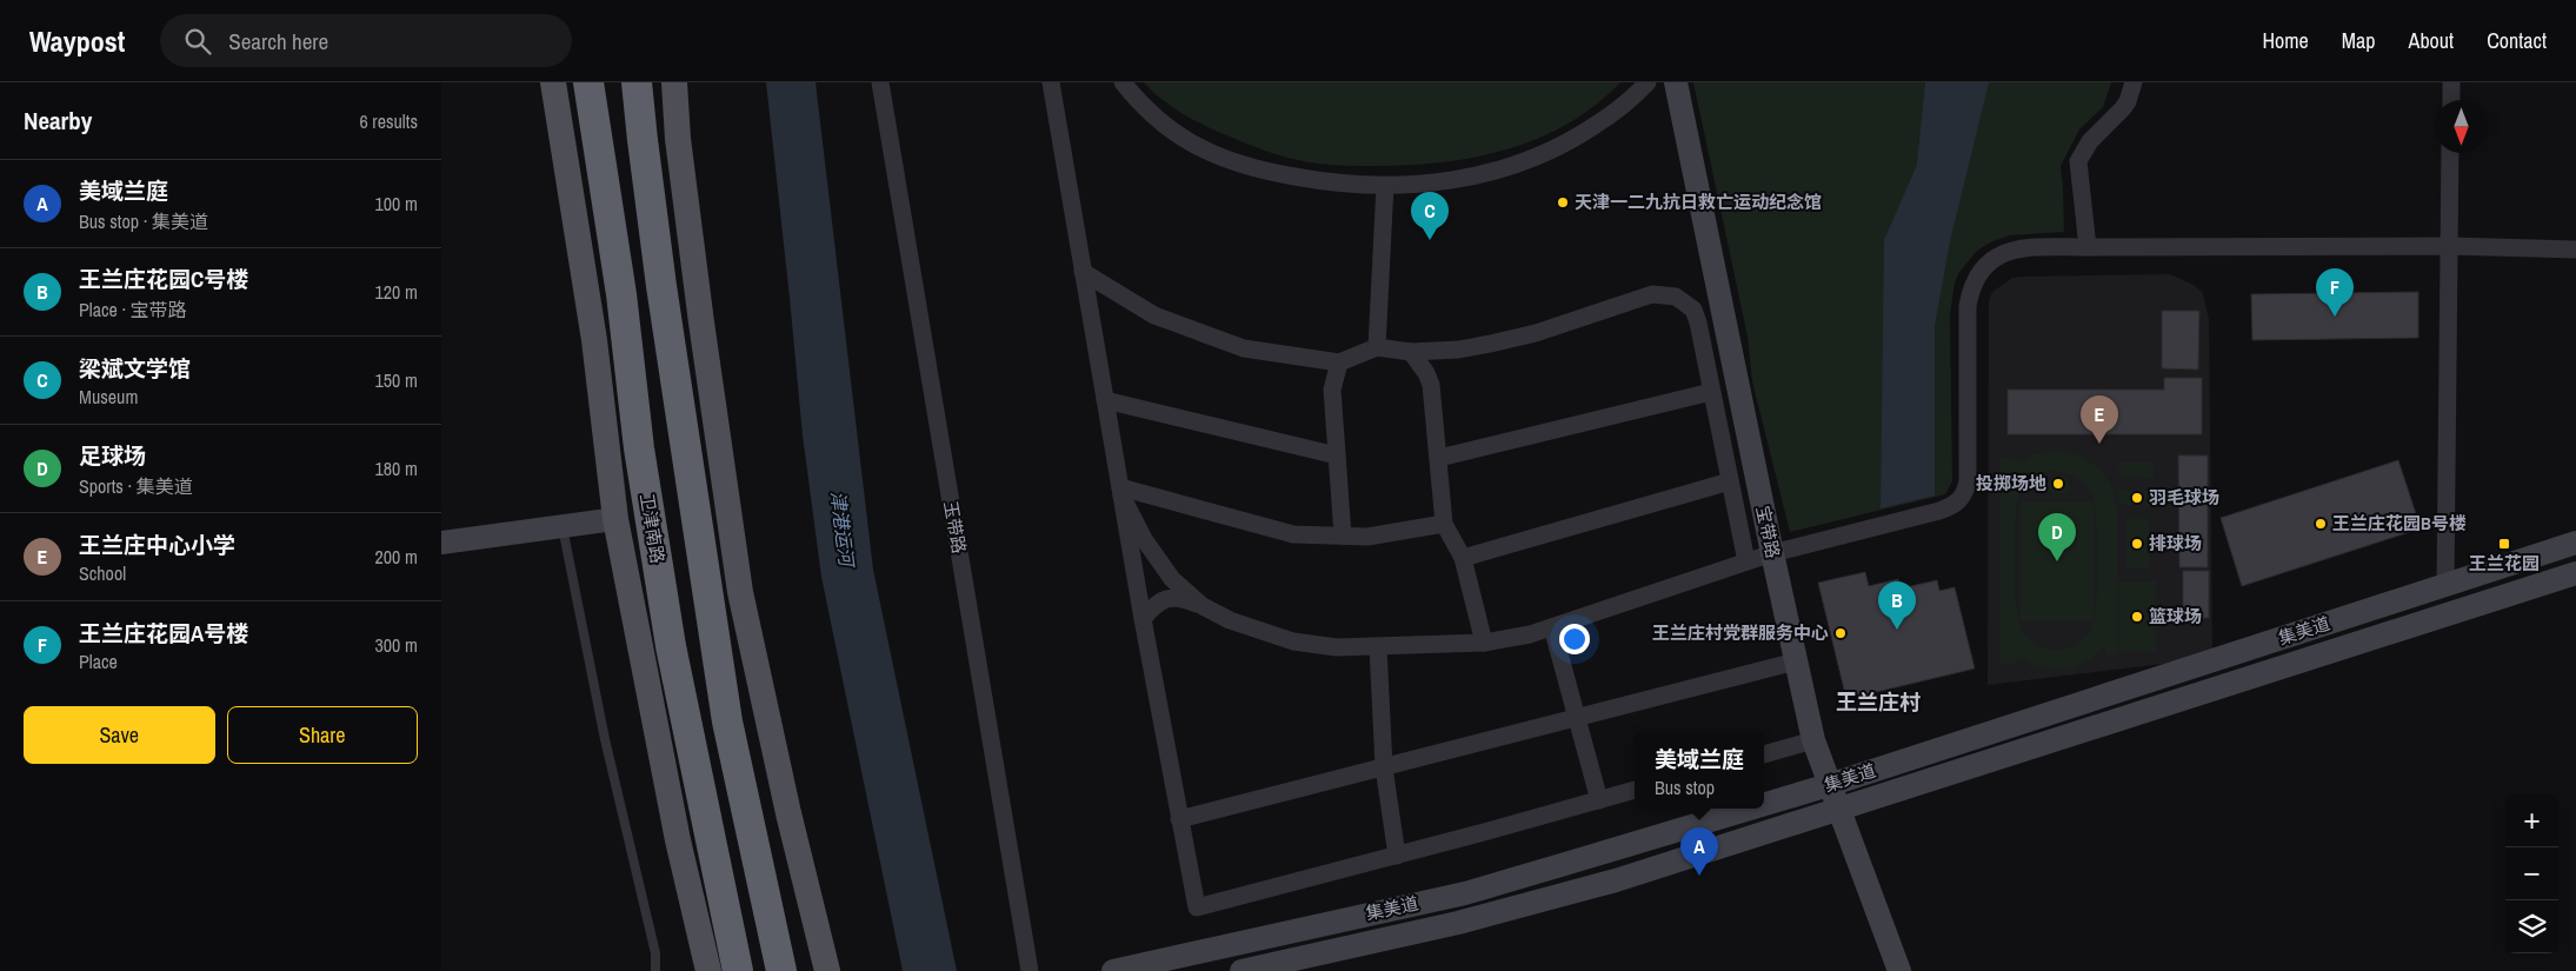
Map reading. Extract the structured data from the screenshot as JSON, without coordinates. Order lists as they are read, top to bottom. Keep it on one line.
{"streets":{"highway":["卫津南路"],"main road":["宝带路","集美道"],"street":["玉带路"]},"crossings":[["宝带路","集美道"]],"districts":["王兰庄村"],"water":["津港运河"],"places":{"other":["天津一二九抗日救亡运动纪念馆","投掷场地","羽毛球场","王兰庄花园B号楼","排球场","篮球场","王兰庄村党群服务中心"],"transit":["王兰花园"]},"north":"bottom","page":{"header":"Waypost","search":"Search here","nav":["Home","Map","About","Contact"],"heading":["Nearby","6 results"],"list":[{"mark":"A","name":"美域兰庭","note":"Bus stop · 集美道","value":"100 m"},{"mark":"B","name":"王兰庄花园C号楼","note":"Place · 宝带路","value":"120 m"},{"mark":"C","name":"梁斌文学馆","note":"Museum","value":"150 m"},{"mark":"D","name":"足球场","note":"Sports · 集美道","value":"180 m"},{"mark":"E","name":"王兰庄中心小学","note":"School","value":"200 m"},{"mark":"F","name":"王兰庄花园A号楼","note":"Place","value":"300 m"}],"pins":["C","F","E","D","B","A"],"buttons":["Save","Share"],"popup":["美域兰庭","Bus stop"],"map_buttons":["+","−"]}}
